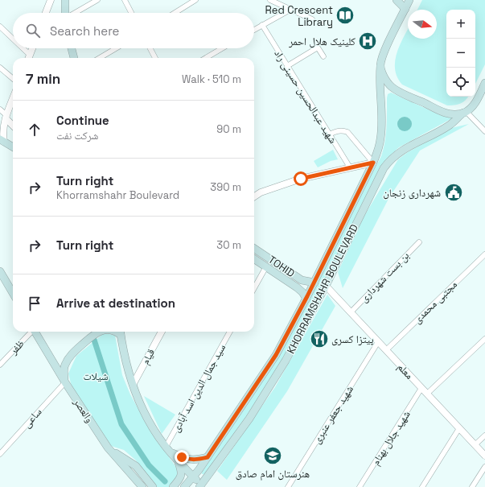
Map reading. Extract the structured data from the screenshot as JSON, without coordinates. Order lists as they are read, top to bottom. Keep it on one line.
{"streets":{"main road":["TOHID","KHORRAMSHAHR BOULEVARD","والعصر"],"street":["شهید عبدالحسین حسینی راد","بن بست شهرداری","مجتبی محمدی","ظفر","قیام","معلم","سید جمال الدین اسد آبادی","شهید جعفر عنبری","ساعی","شهید جلال بهنام"]},"crossings":[["TOHID","KHORRAMSHAHR BOULEVARD"],["بن بست شهرداری","معلم"],["KHORRAMSHAHR BOULEVARD","معلم"],["مجتبی محمدی","معلم"],["معلم","شهید جعفر عنبری"],["معلم","شهید جلال بهنام"],["والعصر","ساعی"]],"parks":["شیلات"],"places":{"library":["Red Crescent Library"],"hospital":["کلینیک هلال احمر"],"public building":["شهرداری زنجان"],"restaurant":["پیتزا کسری"],"school or university":["هنرستان امام صادق"]},"north":"right","page":{"map_buttons":["+","−"],"search":"Search here","heading":["7 min","Walk · 510 m"],"list":[["Continue","شرکت نفت","90 m"],["Turn right","Khorramshahr Boulevard","390 m"],["Turn right","30 m"],"Arrive at destination"]}}
